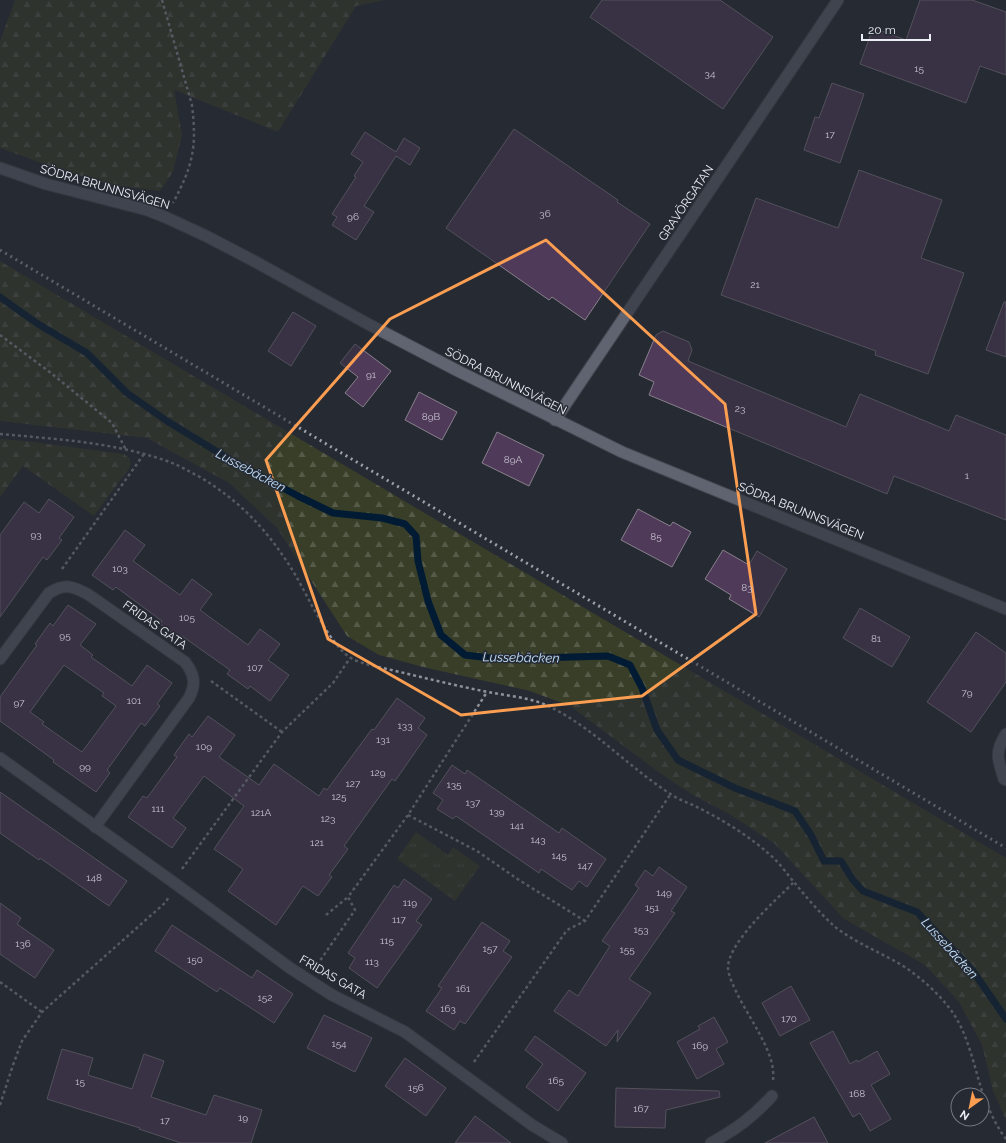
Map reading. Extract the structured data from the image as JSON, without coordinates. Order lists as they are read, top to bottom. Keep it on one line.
{"streets":{"street":["SÖDRA BRUNNSVÄGEN","GRAVÖRGATAN","FRIDAS GATA"]},"crossings":[["SÖDRA BRUNNSVÄGEN","GRAVÖRGATAN"]],"water":["Lussebäcken"],"house_numbers":["15","34","17","36","96","21","91","23","89B","89A","1","93","85","103","83","105","95","81","107","79","101","97","133","131","109","99","129","127","135","125","137","111","139","121A","123","141","143","121","145","147","148","149","119","151","117","153","115","136","157","155","150","113","161","152","163","170","154","169","165","15","156","168","167","19","17"],"scale_bar":"20 m","north":"bottom left"}
